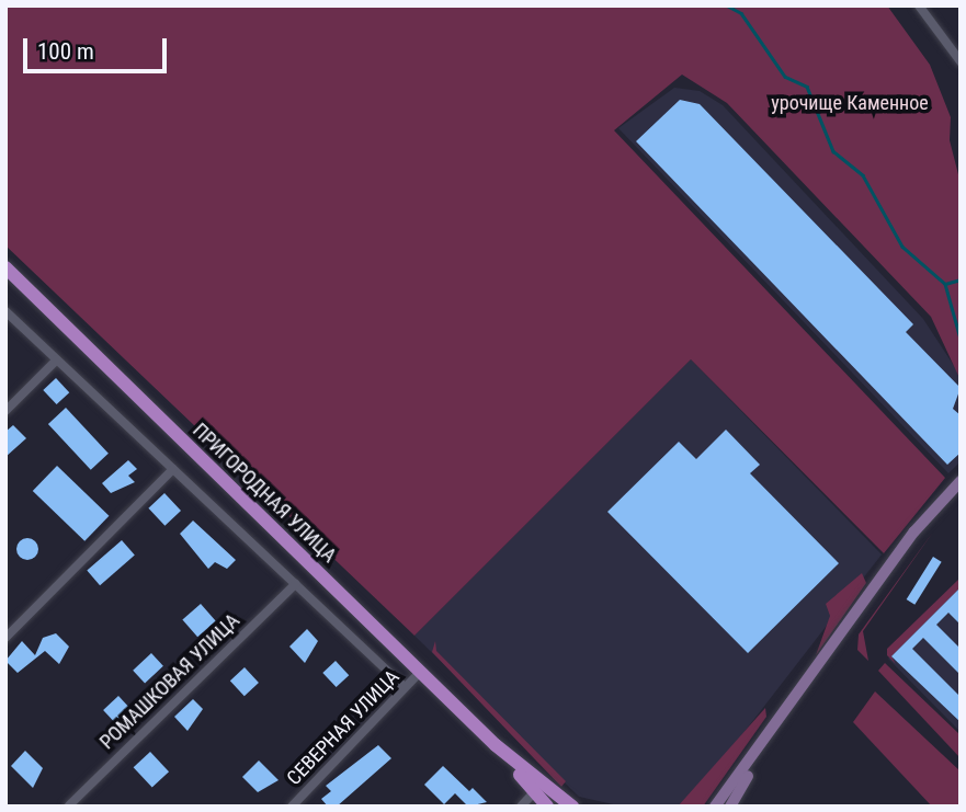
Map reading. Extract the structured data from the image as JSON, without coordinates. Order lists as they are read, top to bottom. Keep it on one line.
{"streets":{"main road":["ПРИГОРОДНАЯ УЛИЦА"],"street":["РОМАШКОВАЯ УЛИЦА","СЕВЕРНАЯ УЛИЦА"]},"crossings":[["ПРИГОРОДНАЯ УЛИЦА","СЕВЕРНАЯ УЛИЦА"]],"parks":["урочище Каменное"],"scale_bar":"100 m"}
